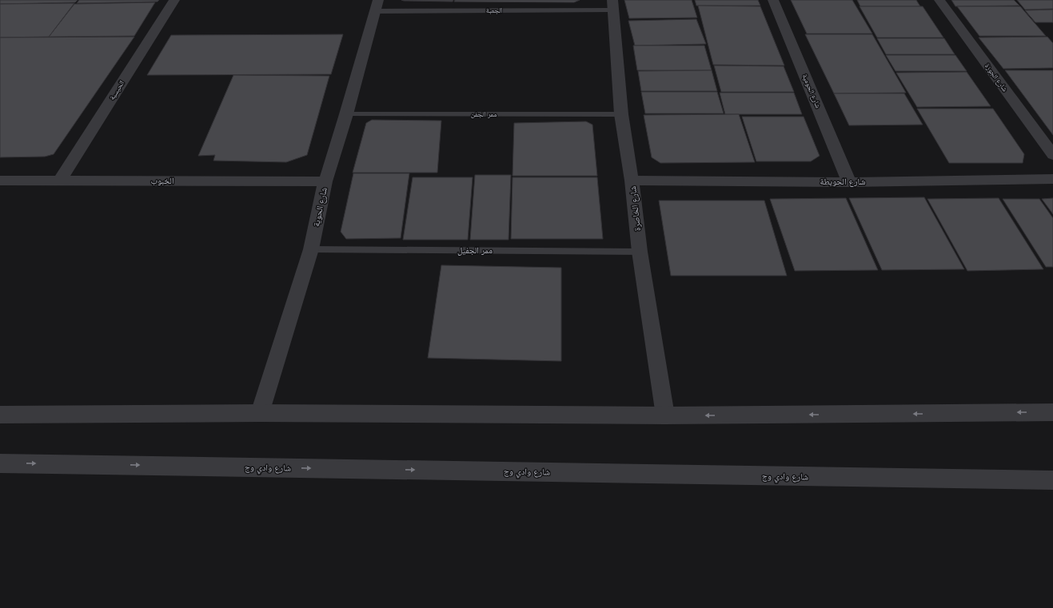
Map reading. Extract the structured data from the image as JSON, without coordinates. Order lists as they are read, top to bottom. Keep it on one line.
{"streets":{"street":["شارع الجوزة","الحيسية","شارع الحومية","الخبوب","شارع الحويطة","شارع الحوية","شارع الخاصرة","شارع وادي وج"],"lane":["الجعبة","ممر الجفن","ممر الجفيل"]},"crossings":[["الجعبة","شارع الحوية"],["الجعبة","شارع الخاصرة"],["الحيسية","الخبوب"],["شارع الحومية","شارع الحويطة"],["ممر الجفن","شارع الحوية"],["ممر الجفن","شارع الخاصرة"],["الخبوب","شارع الحوية"],["شارع الحويطة","شارع الخاصرة"],["شارع الحوية","ممر الجفيل"],["شارع الخاصرة","ممر الجفيل"]]}
